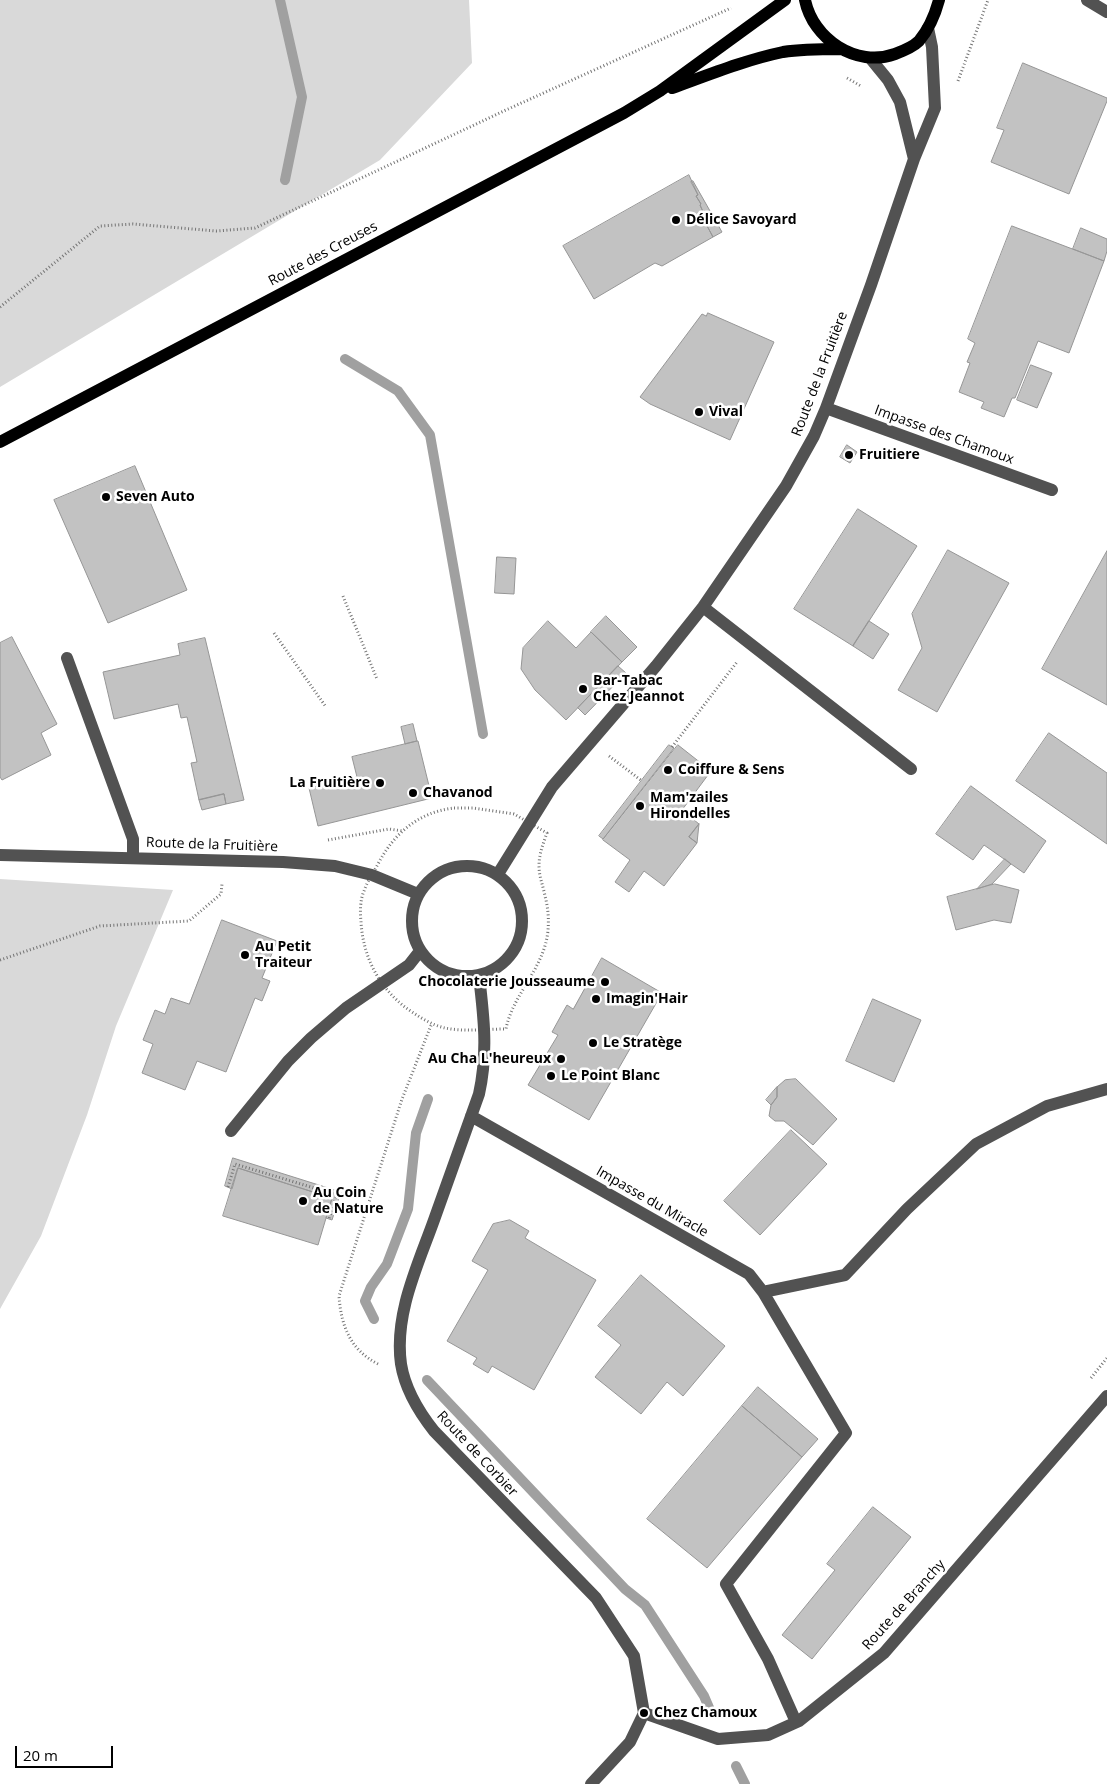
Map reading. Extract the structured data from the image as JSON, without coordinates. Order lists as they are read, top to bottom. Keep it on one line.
{"streets":{"main road":["Route des Creuses"],"street":["Route de la Fruitière","Impasse des Chamoux","Impasse du Miracle","Route de Corbier","Route de Branchy"]},"crossings":[["Route des Creuses","Route de la Fruitière"],["Route de la Fruitière","Impasse des Chamoux"],["Route de la Fruitière","Route de Corbier"],["Impasse du Miracle","Route de Corbier"],["Impasse du Miracle","Route de Branchy"],["Route de Corbier","Route de Branchy"]],"places":["Délice Savoyard","Vival","Fruitiere","Seven Auto","Bar-Tabac Chez Jeannot","Coiffure & Sens","La Fruitière","Chavanod","Mam'zailes Hirondelles","Au Petit Traiteur","Chocolaterie Jousseaume","Imagin'Hair","Le Stratège","Au Cha L'heureux","Le Point Blanc","Au Coin de Nature","Chez Chamoux"],"scale_bar":"20 m"}
